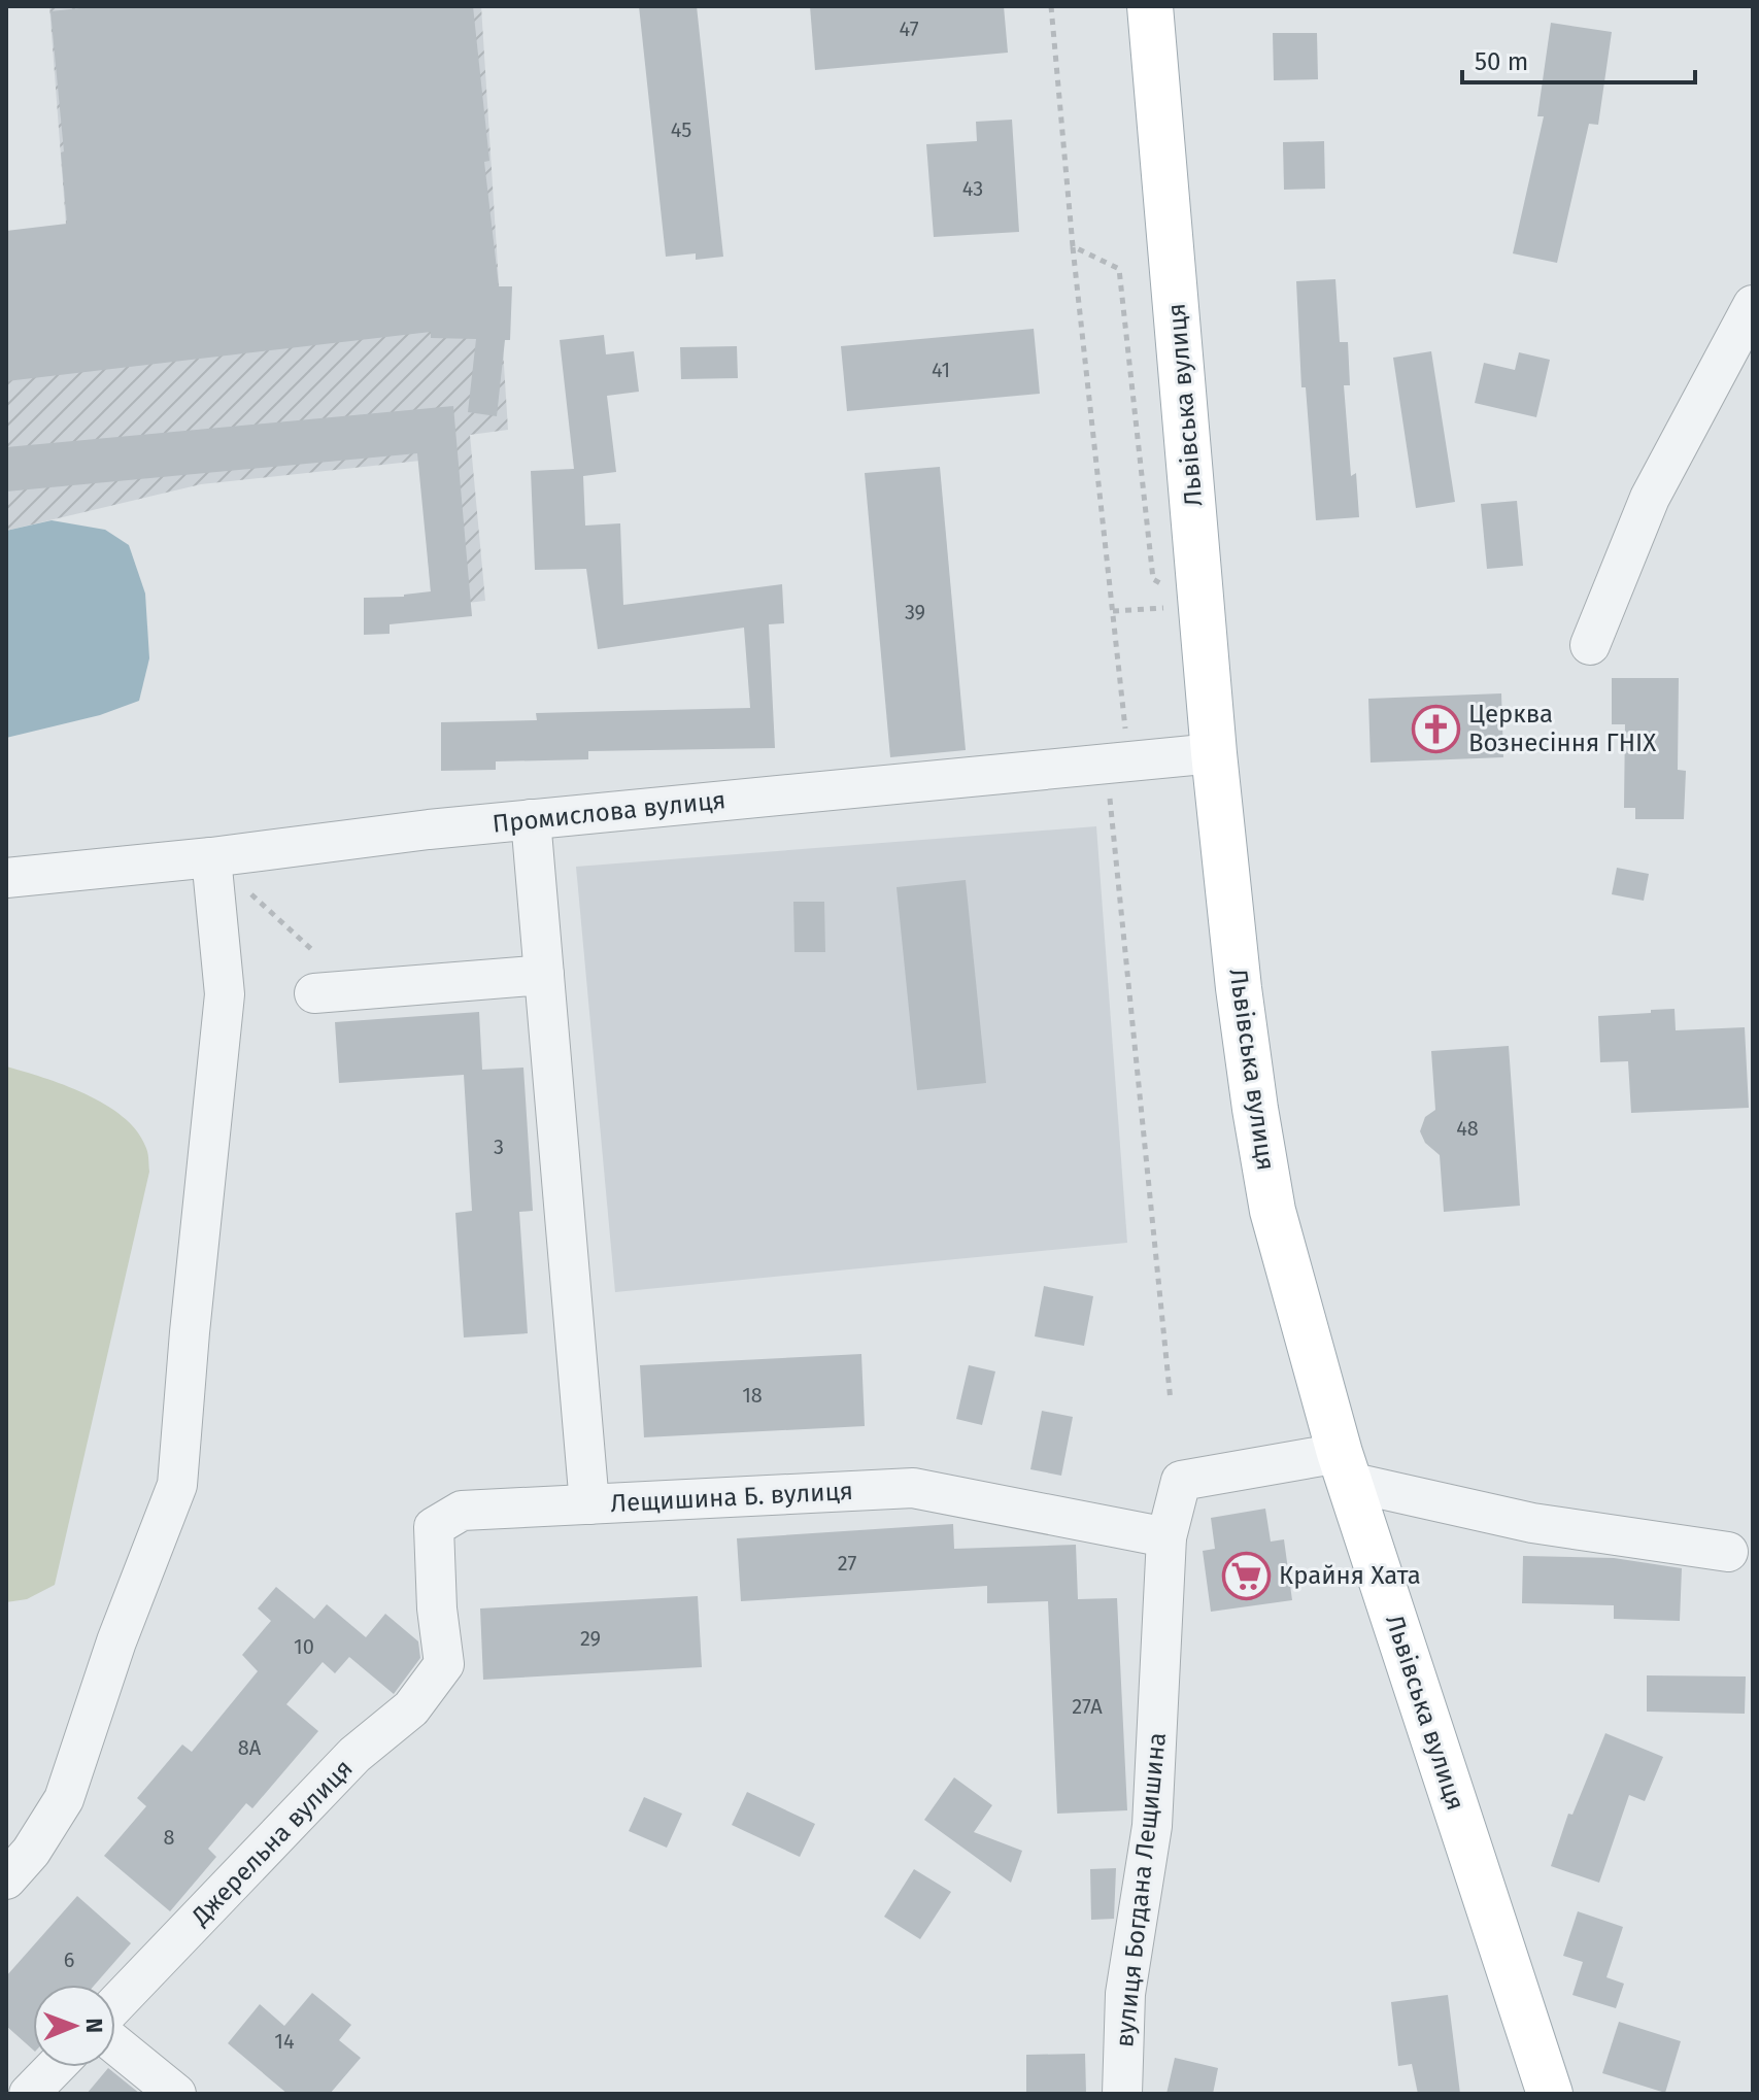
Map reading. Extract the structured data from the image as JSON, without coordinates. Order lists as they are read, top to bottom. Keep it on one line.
{"streets":{"main road":["Львівська вулиця"],"street":["Промислова вулиця","Лещишина Б. вулиця","Джерельна вулиця","вулиця Богдана Лещишина"]},"crossings":[["Львівська вулиця","Промислова вулиця"],["Лещишина Б. вулиця","Джерельна вулиця"],["Лещишина Б. вулиця","вулиця Богдана Лещишина"]],"places":{"church":["Церква Вознесіння ГНІХ"],"supermarket":["Крайня Хата"]},"house_numbers":["47","45","43","41","39","48","3","18","27","29","10","27А","8А","8","6","14"],"scale_bar":"50 m","north":"right"}
